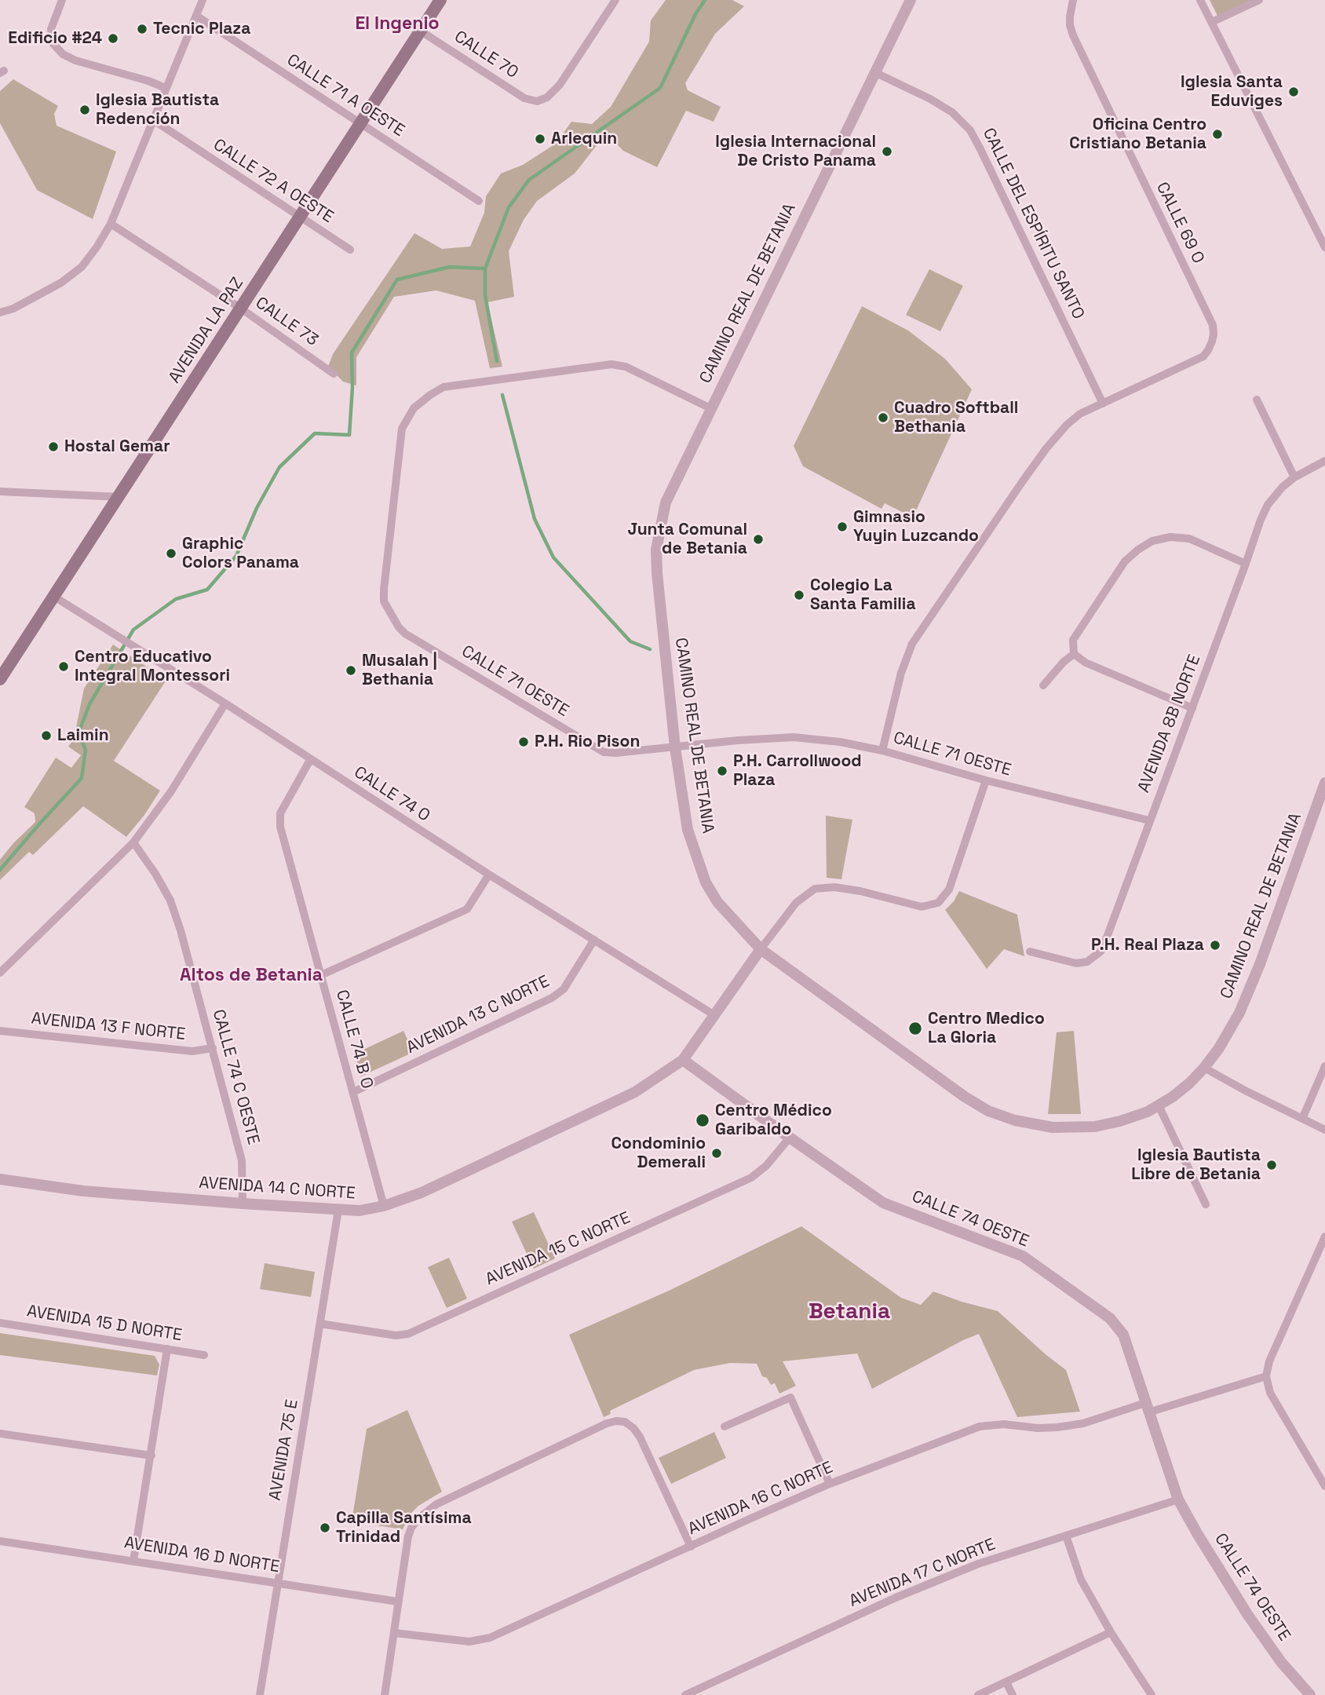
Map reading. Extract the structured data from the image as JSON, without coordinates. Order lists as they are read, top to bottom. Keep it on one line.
{"streets":{"main road":["AVENIDA LA PAZ"],"street":["CALLE 70","CALLE 71 A OESTE","CALLE 72 A OESTE","CALLE 69 O","CALLE DEL ESPÍRITU SANTO","CAMINO REAL DE BETANIA","CALLE 73","CALLE 71 OESTE","AVENIDA 8B NORTE","CALLE 74 O","AVENIDA 13 C NORTE","AVENIDA 13 F NORTE","CALLE 74 B O","CALLE 74 C OESTE","AVENIDA 14 C NORTE","CALLE 74 OESTE","AVENIDA 15 C NORTE","AVENIDA 15 D NORTE","AVENIDA 75 E","AVENIDA 16 C NORTE","AVENIDA 16 D NORTE","AVENIDA 17 C NORTE"]},"crossings":[["CALLE 70","AVENIDA LA PAZ"],["CALLE 71 A OESTE","AVENIDA LA PAZ"],["CALLE 72 A OESTE","AVENIDA LA PAZ"],["CALLE 69 O","CALLE DEL ESPÍRITU SANTO"],["CALLE DEL ESPÍRITU SANTO","CAMINO REAL DE BETANIA"],["CAMINO REAL DE BETANIA","CALLE 71 OESTE"],["CALLE 73","AVENIDA LA PAZ"],["AVENIDA LA PAZ","CALLE 74 O"],["CALLE 71 OESTE","AVENIDA 8B NORTE"],["CALLE 74 O","AVENIDA 13 C NORTE"],["CALLE 74 O","CALLE 74 B O"],["AVENIDA 13 C NORTE","CALLE 74 B O"],["AVENIDA 13 F NORTE","CALLE 74 C OESTE"],["CALLE 74 B O","AVENIDA 14 C NORTE"],["CALLE 74 C OESTE","AVENIDA 14 C NORTE"],["AVENIDA 14 C NORTE","CALLE 74 OESTE"],["AVENIDA 14 C NORTE","AVENIDA 75 E"],["CALLE 74 OESTE","AVENIDA 15 C NORTE"],["CALLE 74 OESTE","AVENIDA 16 C NORTE"],["CALLE 74 OESTE","AVENIDA 17 C NORTE"],["AVENIDA 15 C NORTE","AVENIDA 75 E"],["AVENIDA 75 E","AVENIDA 16 D NORTE"]],"districts":["El Ingenio","Altos de Betania","Betania"],"places":["Tecnic Plaza","Edificio #24","Iglesia Santa Eduviges","Iglesia Bautista Redención","Oficina Centro Cristiano Betania","Arlequin","Iglesia Internacional De Cristo Panama","Cuadro Softball Bethania","Hostal Gemar","Gimnasio Yuyin Luzcando","Junta Comunal de Betania","Graphic Colors Panama","Colegio La Santa Familia","Centro Educativo Integral Montessori","Musalah | Bethania","Laimin","P.H. Rio Pison","P.H. Carrollwood Plaza","P.H. Real Plaza","Centro Medico La Gloria","Centro Médico Garibaldo","Condominio Demerali","Iglesia Bautista Libre de Betania","Capilla Santísima Trinidad"]}
